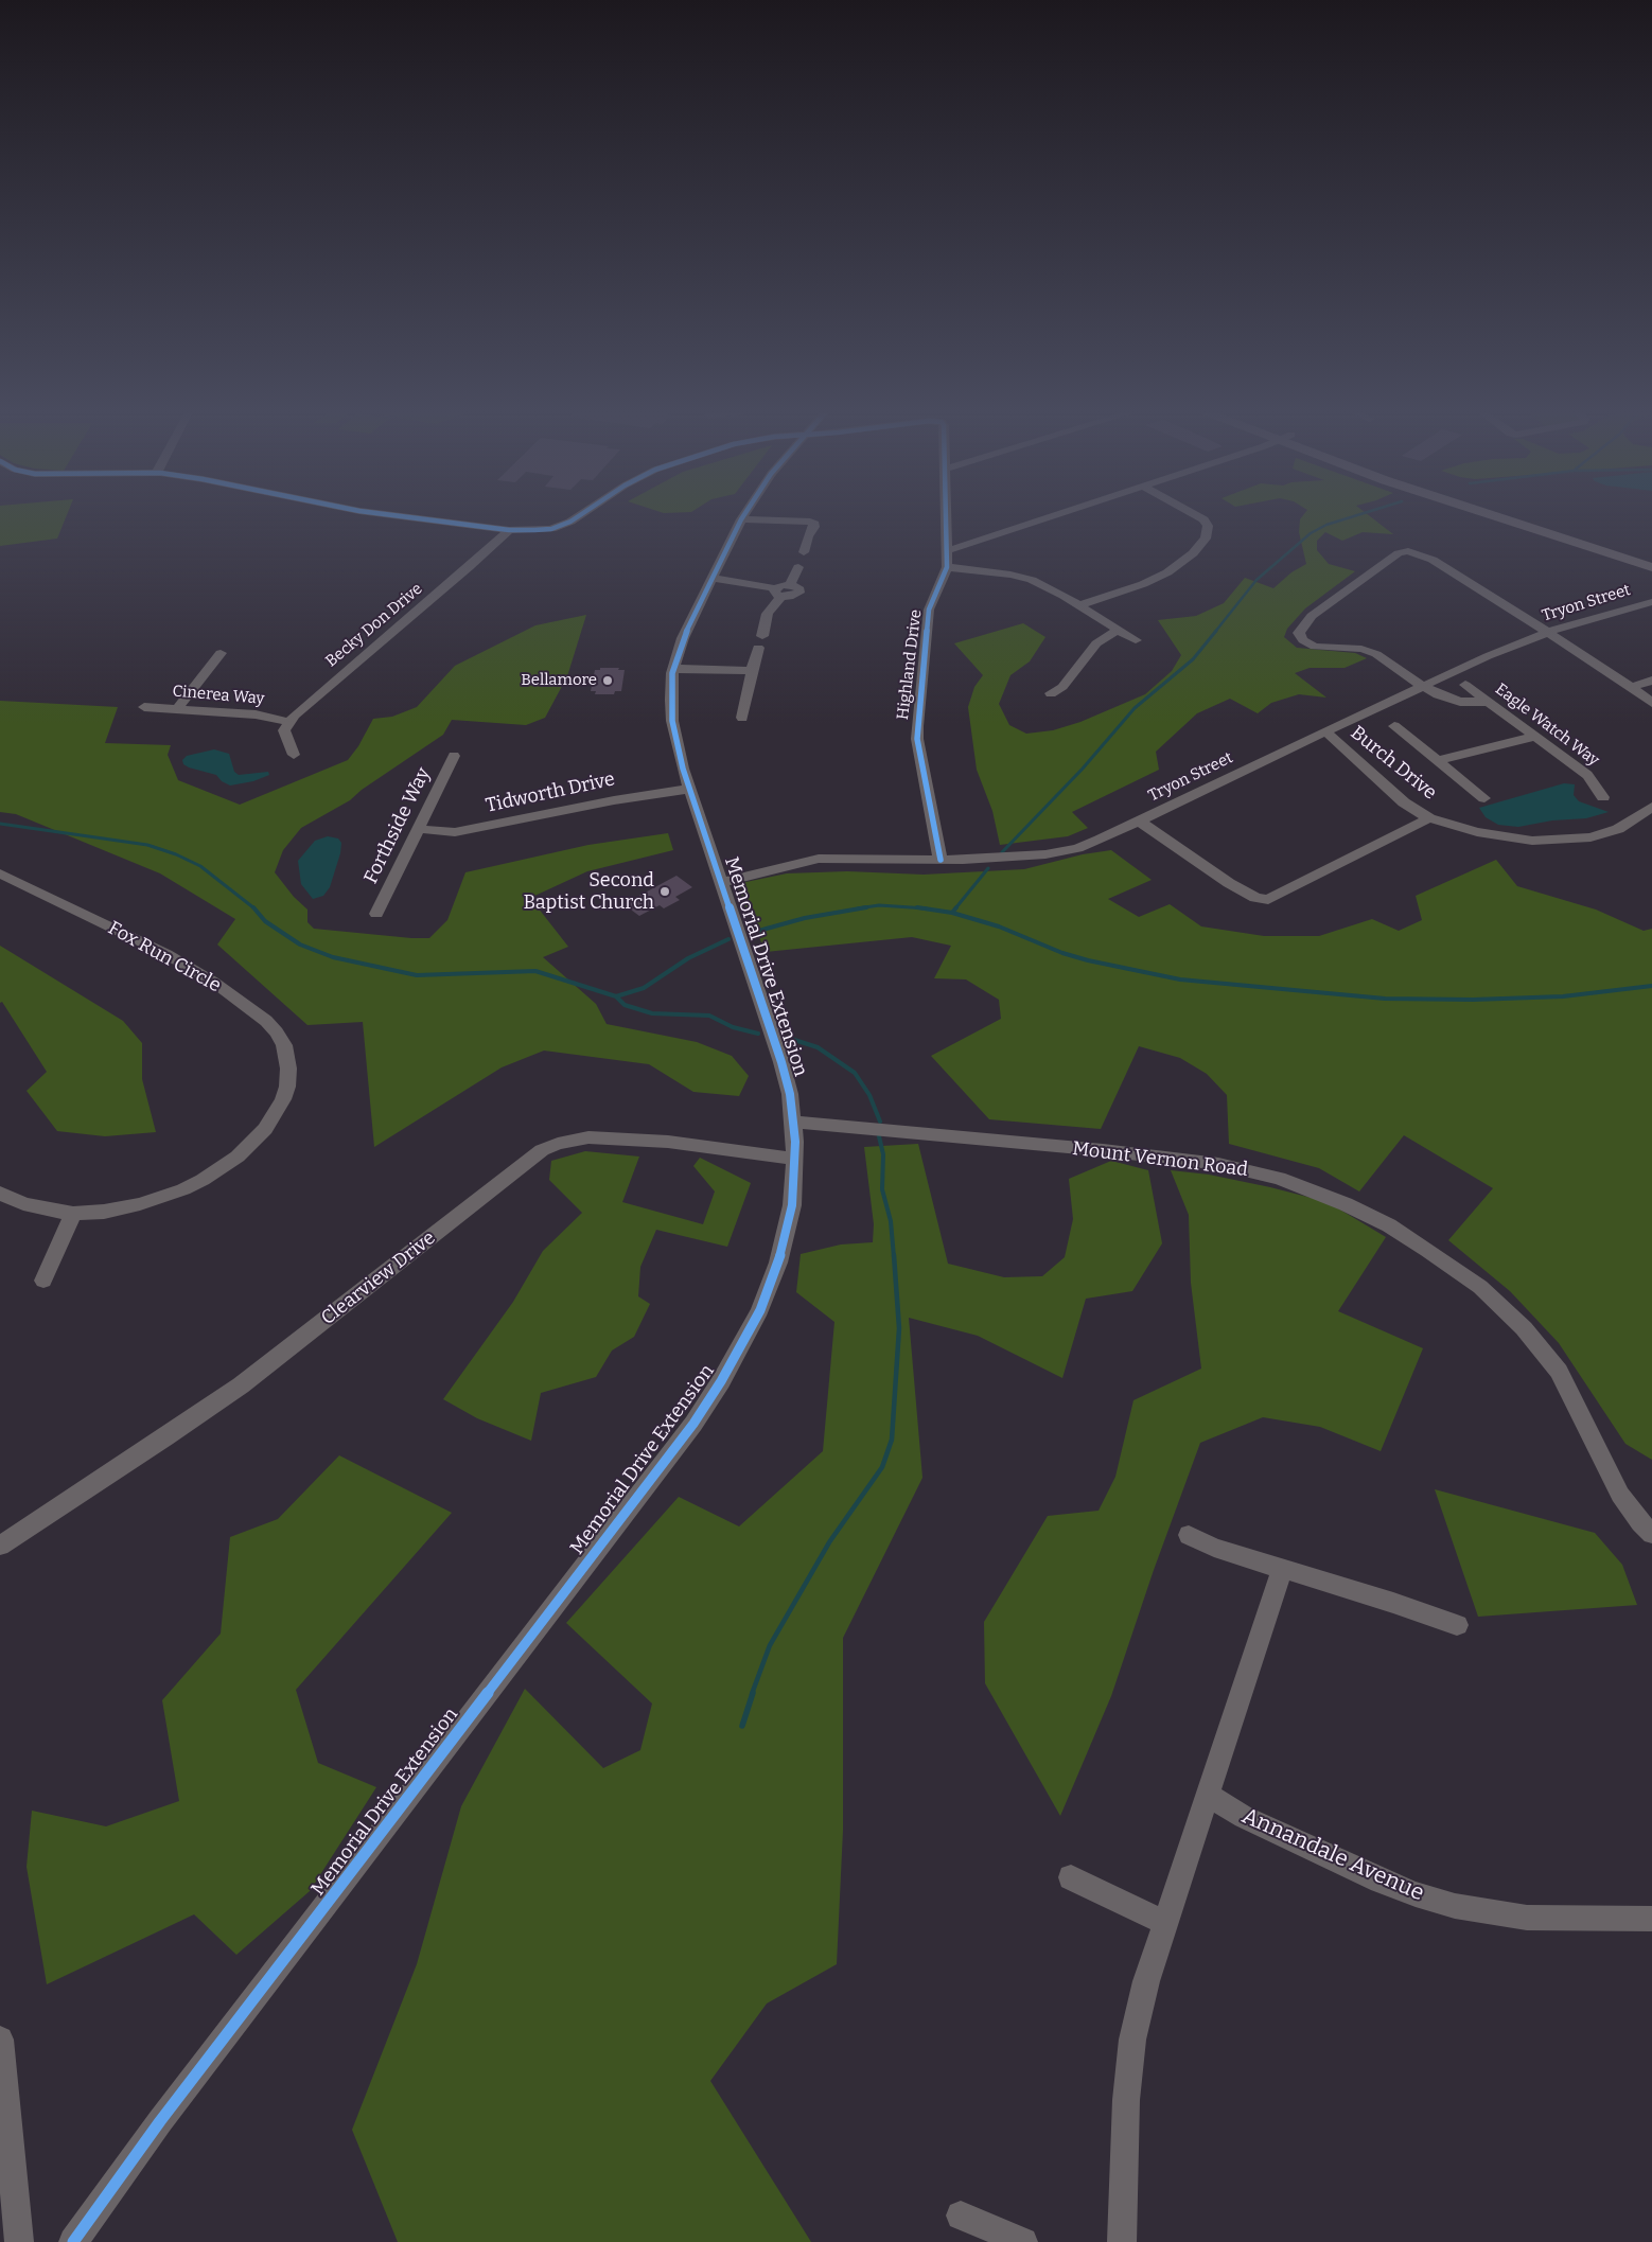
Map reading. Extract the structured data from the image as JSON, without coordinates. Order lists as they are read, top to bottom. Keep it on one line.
{"streets":{"street":["Tryon Street","Becky Don Drive","Highland Drive","Cinerea Way","Eagle Watch Way","Burch Drive","Tidworth Drive","Forthside Way","Fox Run Circle","Memorial Drive Extension","Mount Vernon Road","Clearview Drive","Annandale Avenue"]},"crossings":[["Tryon Street","Highland Drive"],["Tryon Street","Burch Drive"],["Tryon Street","Memorial Drive Extension"],["Becky Don Drive","Cinerea Way"],["Tidworth Drive","Forthside Way"],["Tidworth Drive","Memorial Drive Extension"],["Memorial Drive Extension","Mount Vernon Road"],["Memorial Drive Extension","Clearview Drive"]],"places":["Bellamore","Second Baptist Church"]}
